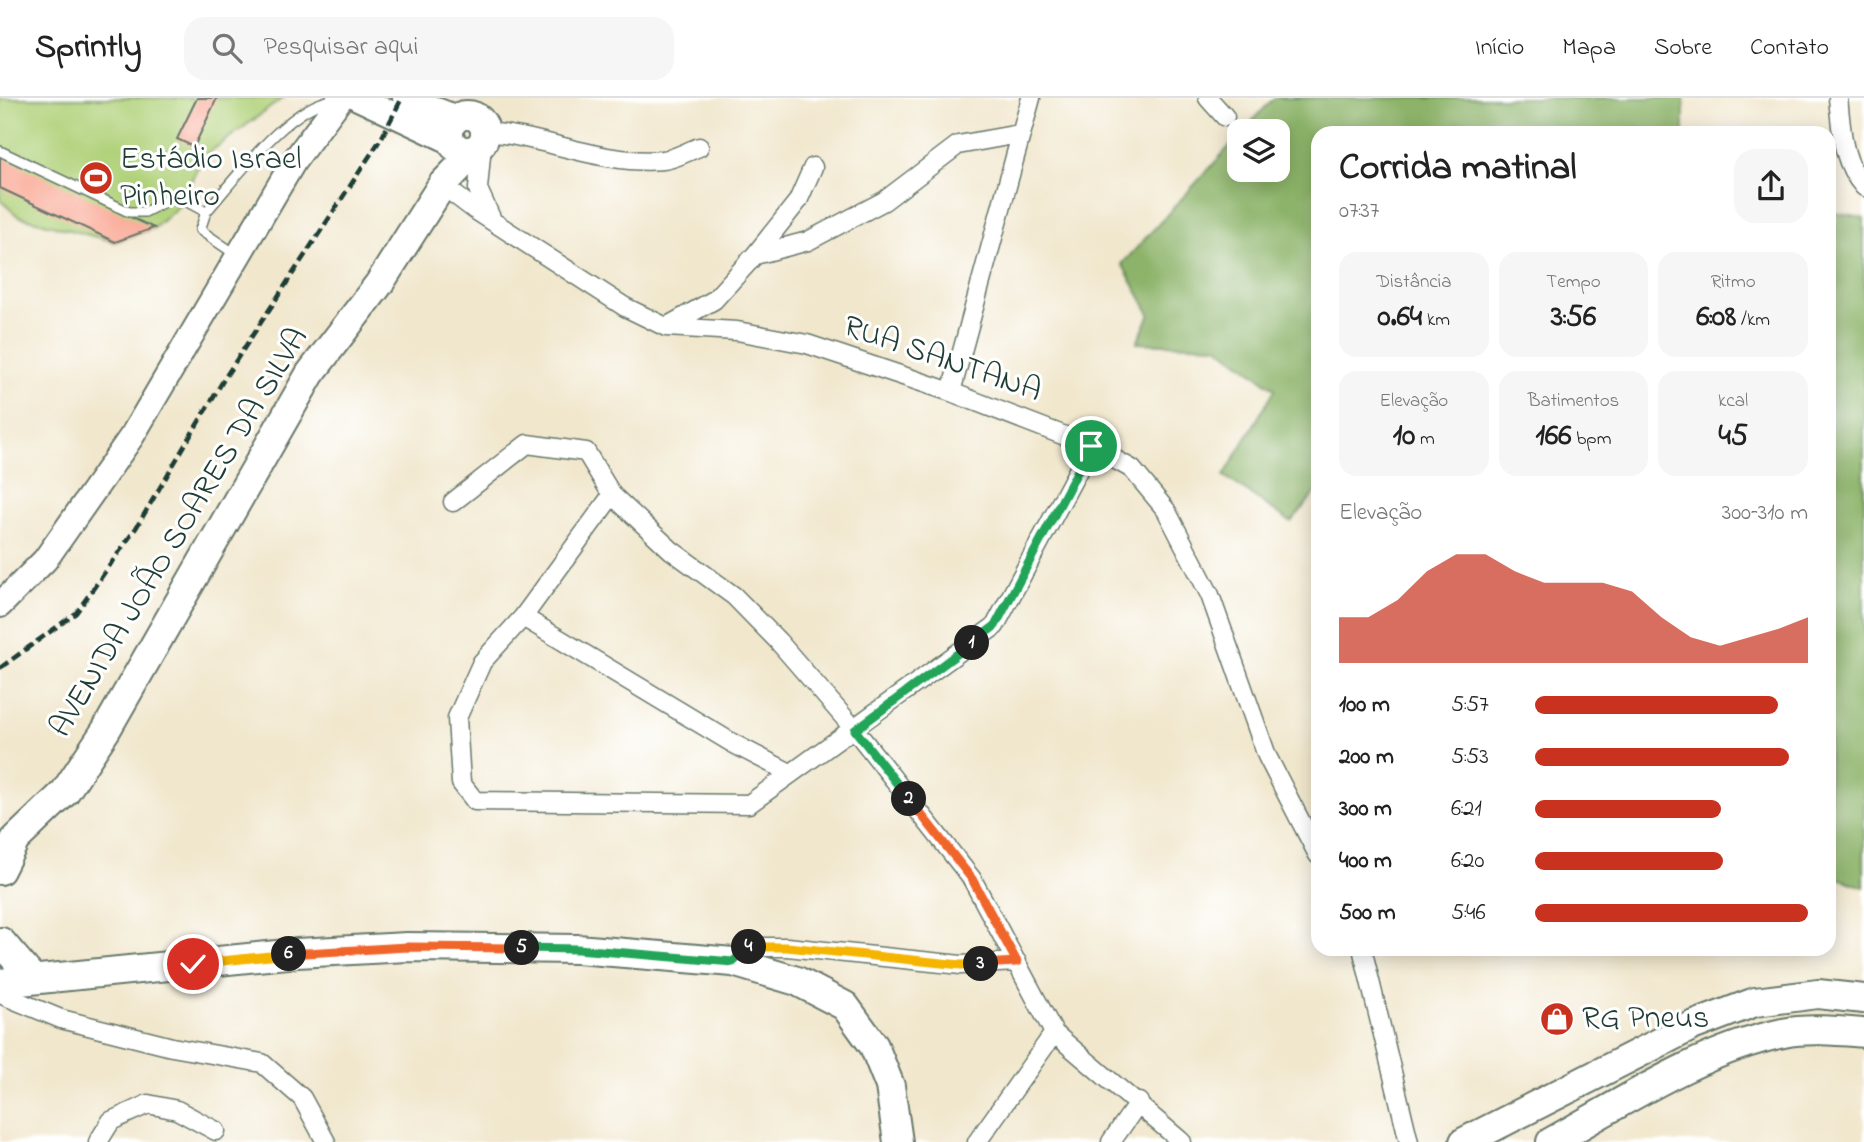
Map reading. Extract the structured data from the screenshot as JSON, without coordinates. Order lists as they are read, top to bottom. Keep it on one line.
{"streets":{"main road":["AVENIDA JOÃO SOARES DA SILVA"],"street":["RUA SANTANA"]},"crossings":[["RUA SANTANA","AVENIDA JOÃO SOARES DA SILVA"]],"places":{"sports":["Estádio Israel Pinheiro"],"shop":["RG Pneus"]},"page":{"header":"Sprintly","search":"Pesquisar aqui","nav":["Início","Mapa","Sobre","Contato"],"heading":["Corrida matinal","07:37"],"stats":[["Distância","0.64 km"],["Tempo","3:56"],["Ritmo","6:08 /km"],["Elevação","10 m"],["Batimentos","166 bpm"],["kcal","45"]],"chart":["Elevação","300–310 m"],"pins":["1","2","4","5","6","3"],"list":[{"name":"100 m","note":"5:57"},{"name":"200 m","note":"5:53"},{"name":"300 m","note":"6:21"},{"name":"400 m","note":"6:20"},{"name":"500 m","note":"5:46"}]}}
